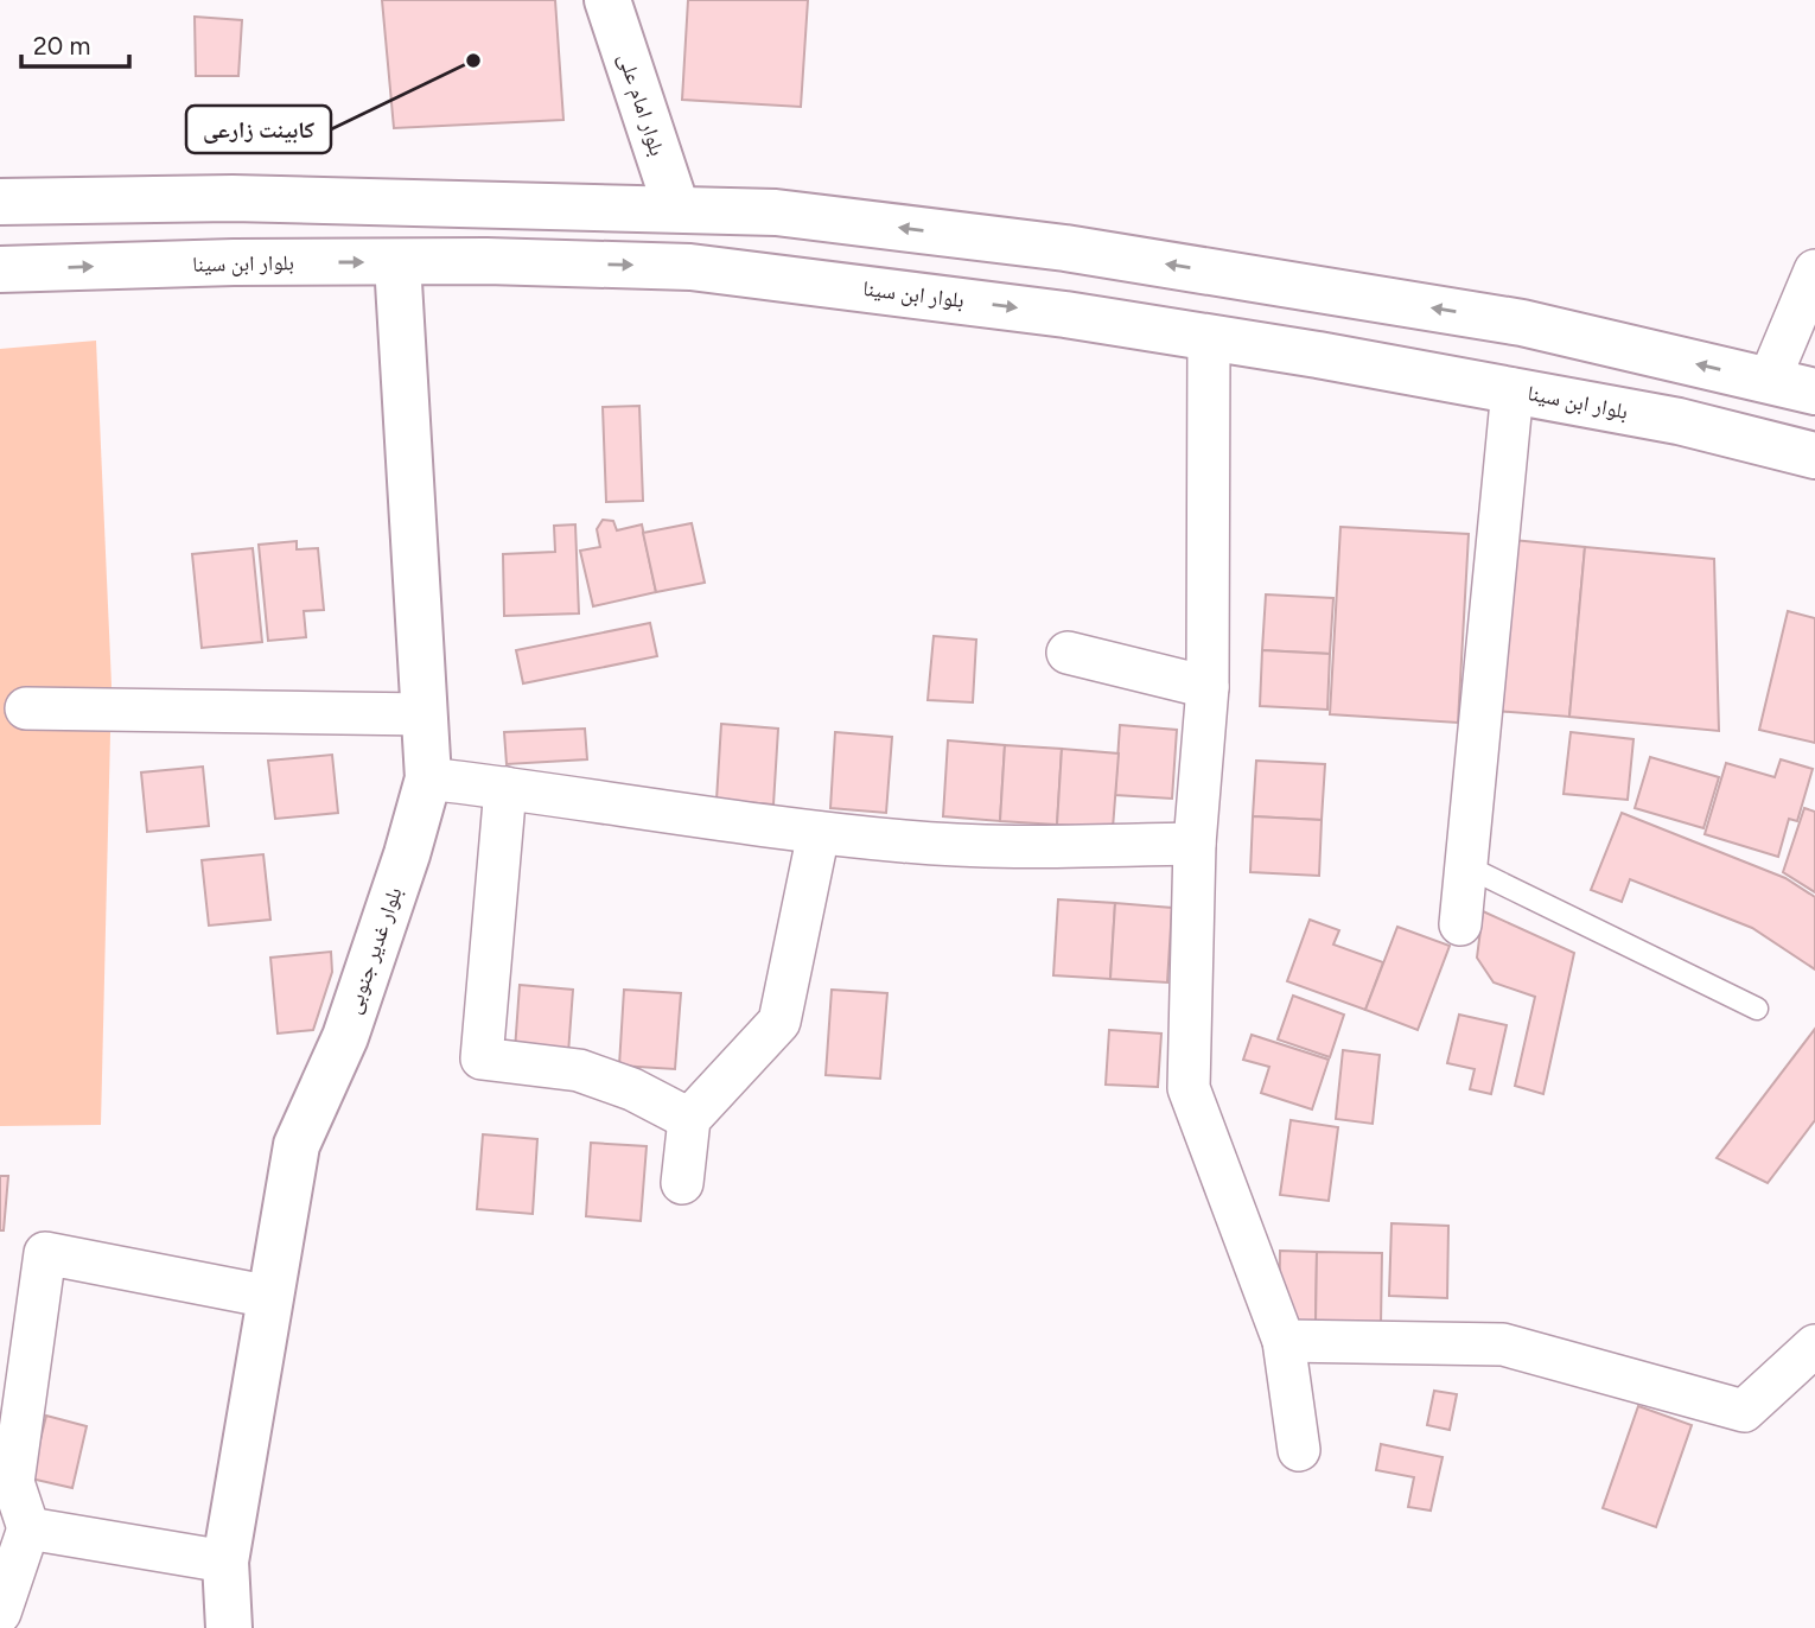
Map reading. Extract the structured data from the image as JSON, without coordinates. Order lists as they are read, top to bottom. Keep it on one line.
{"streets":{"main road":["بلوار امام علی","بلوار ابن سینا","بلوار غدیر جنوبی"]},"crossings":[["بلوار امام علی","بلوار ابن سینا"],["بلوار ابن سینا","بلوار غدیر جنوبی"]],"places":["کابینت زارعی"],"scale_bar":"20 m"}
